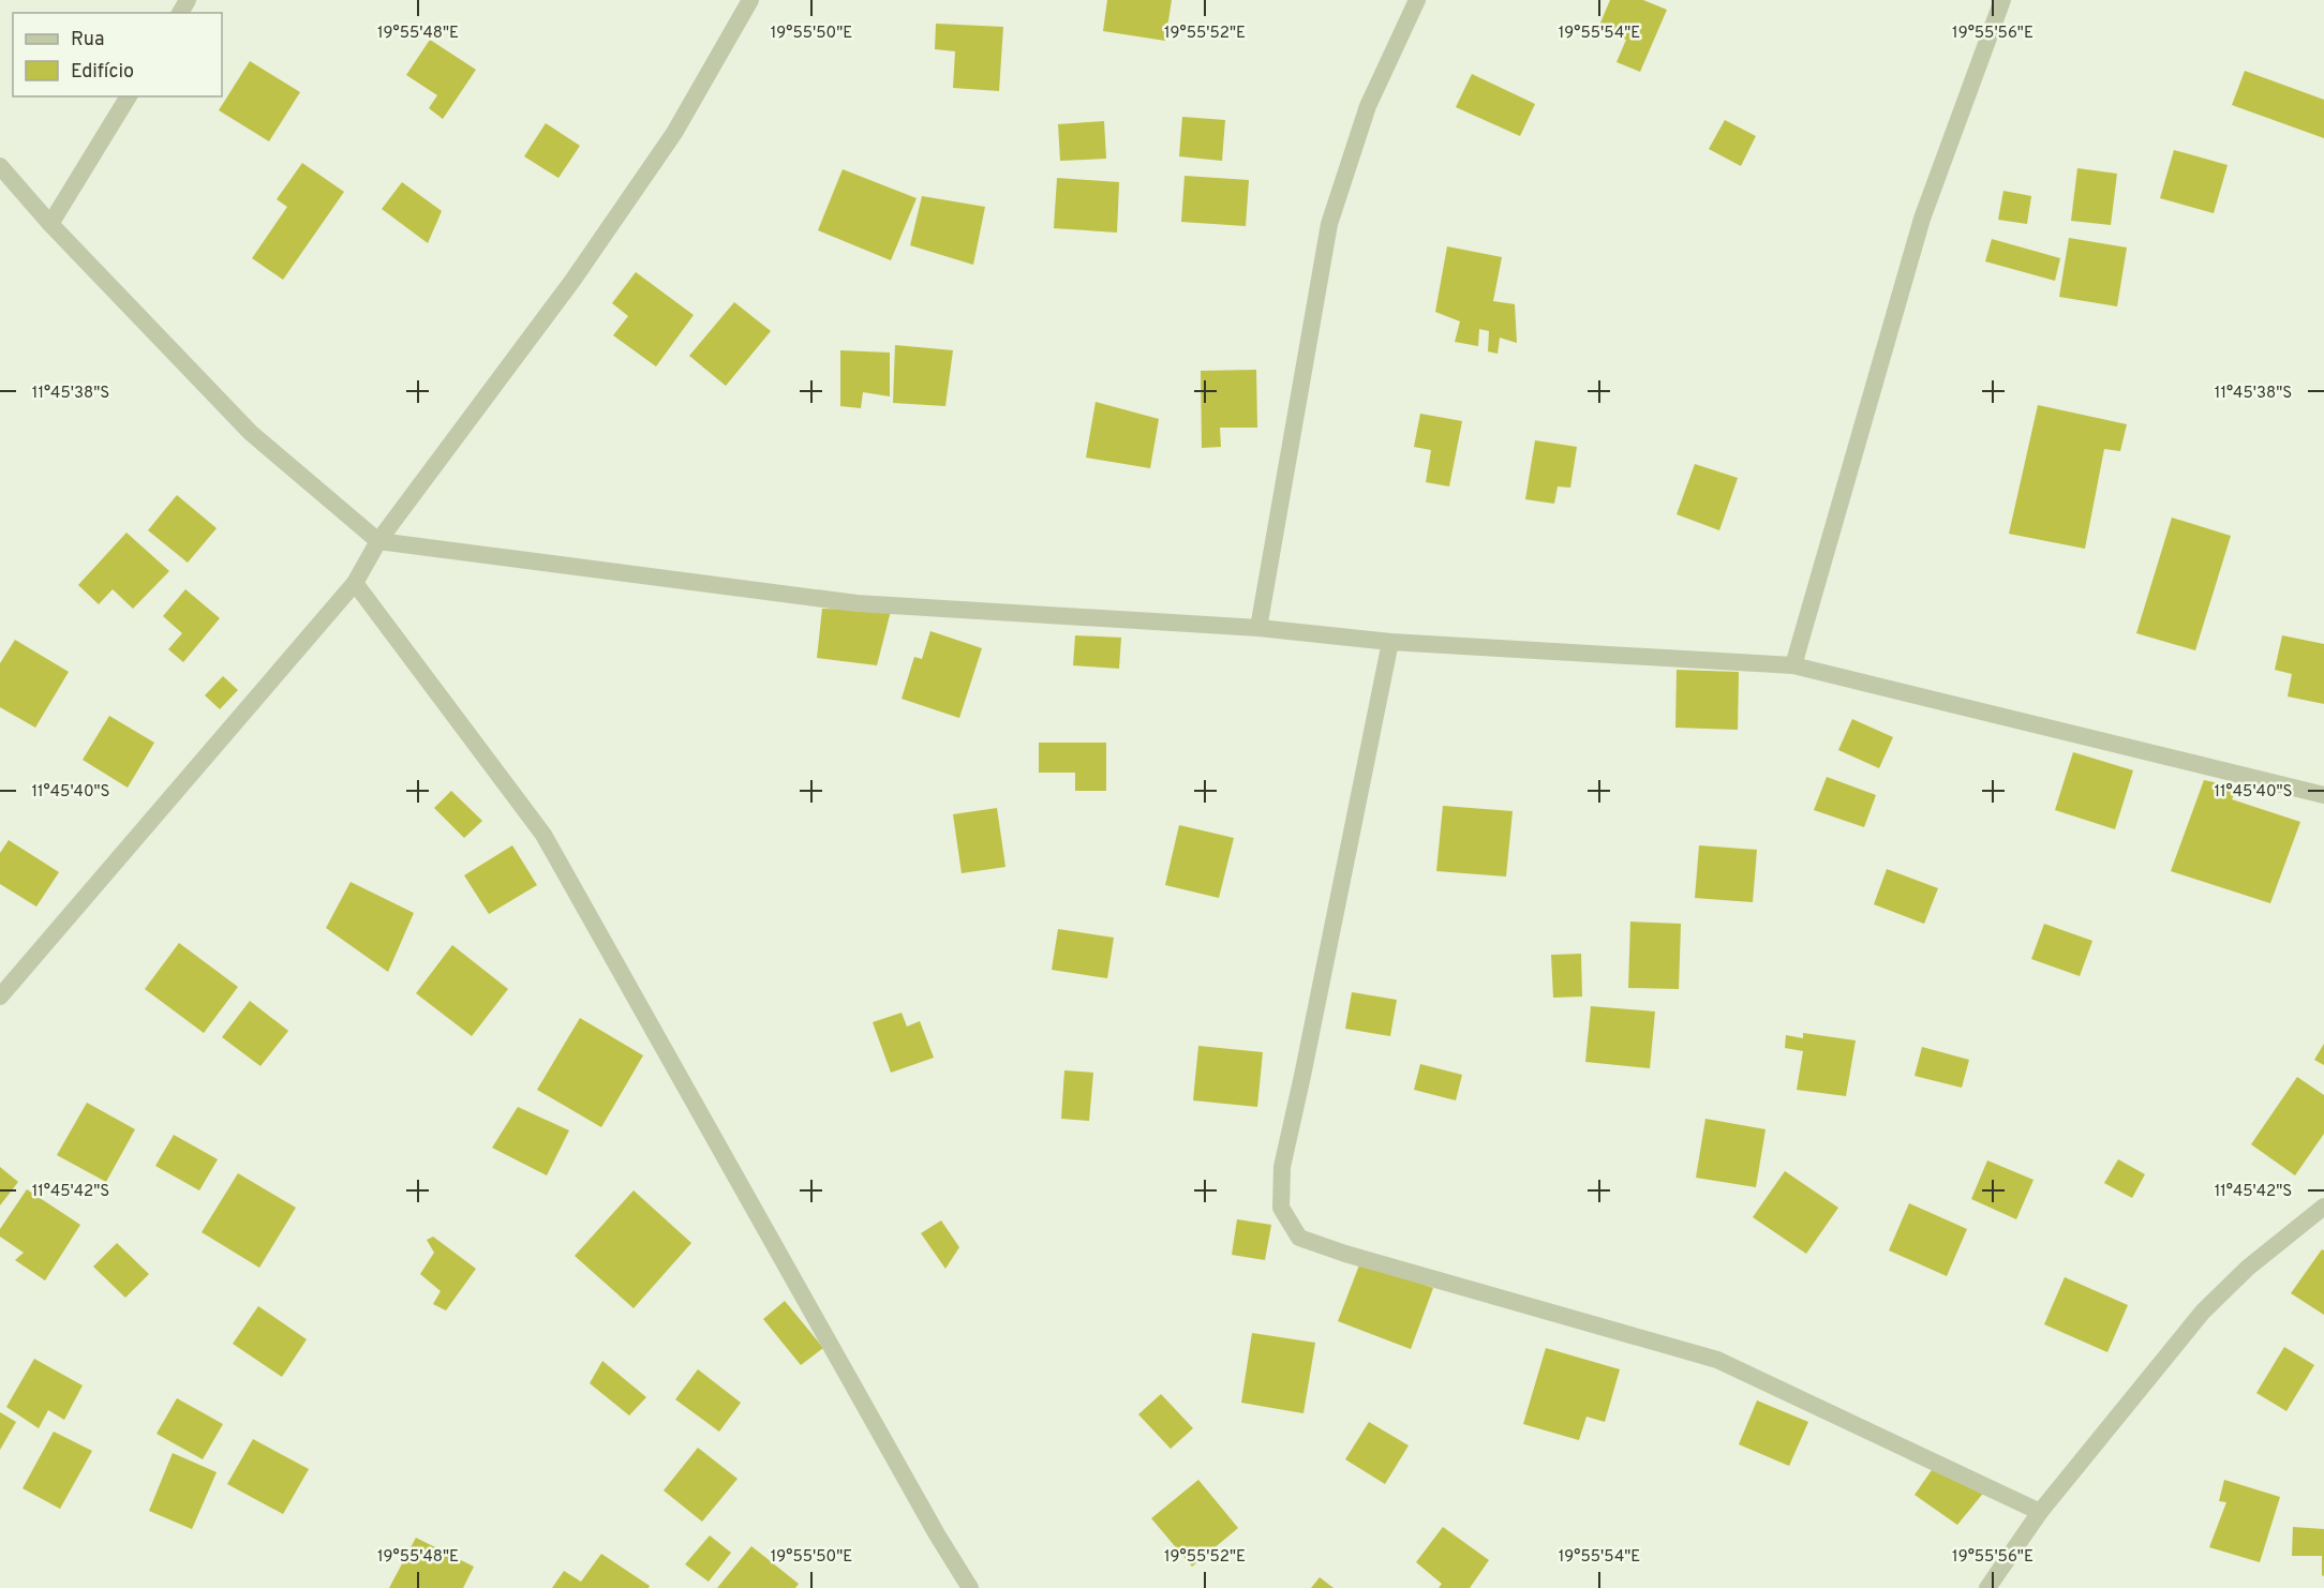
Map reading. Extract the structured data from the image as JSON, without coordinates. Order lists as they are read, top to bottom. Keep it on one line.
{"legend":["Rua","Edifício"],"coordinates":["19°55'48\"E","19°55'50\"E","19°55'52\"E","19°55'54\"E","19°55'56\"E","11°45'38\"S","11°45'40\"S","11°45'42\"S"]}
